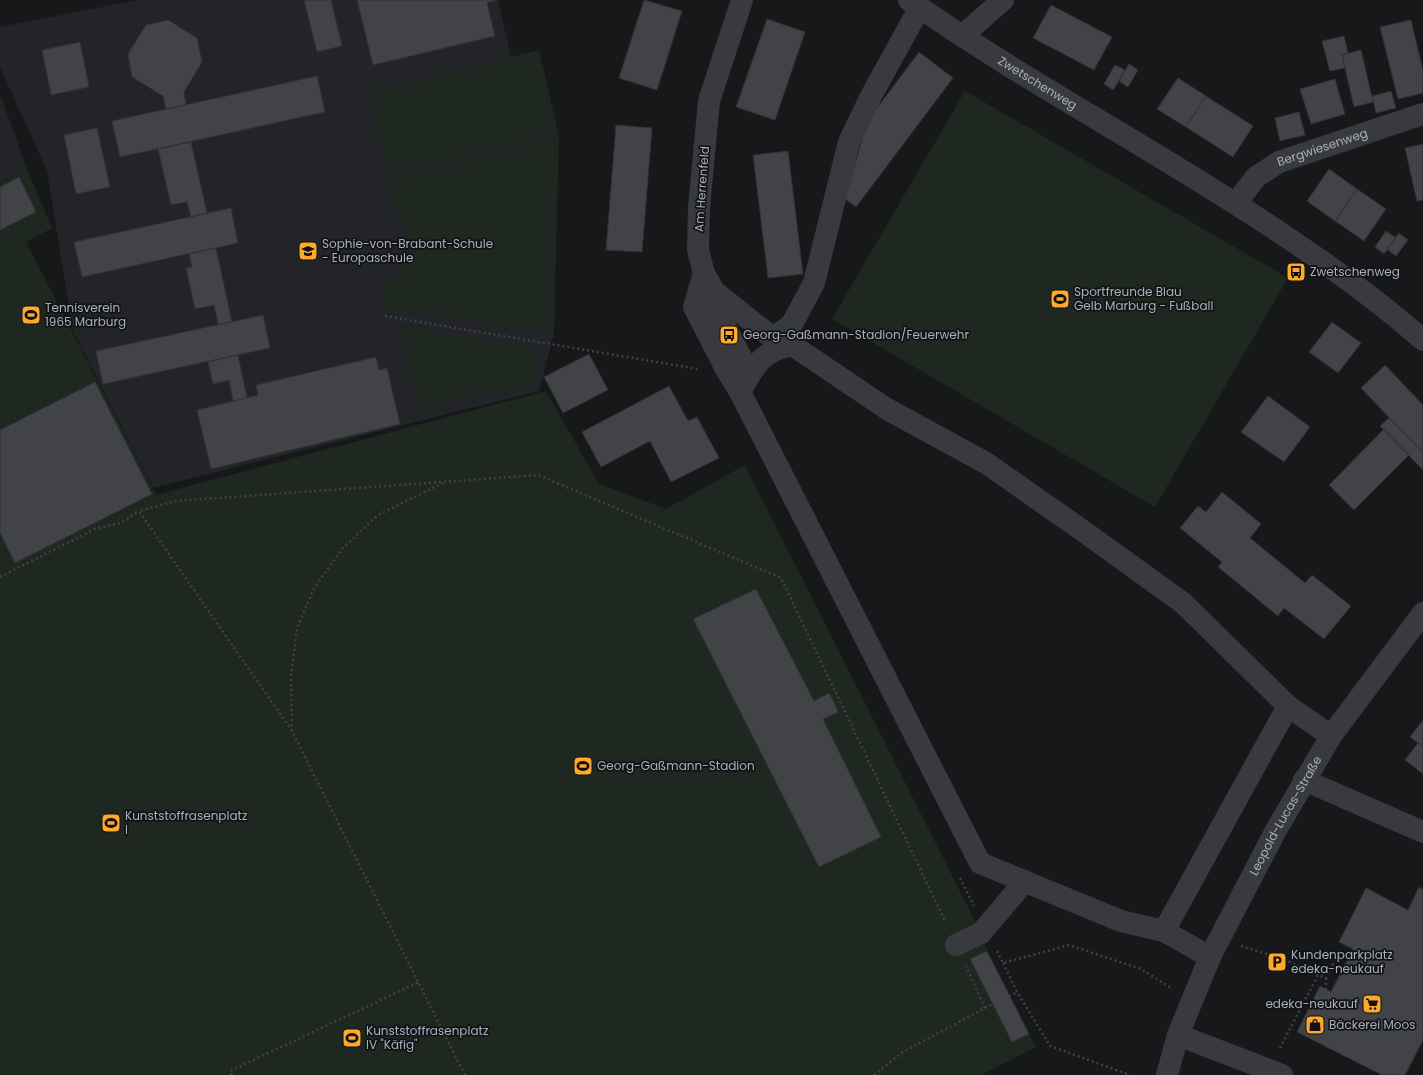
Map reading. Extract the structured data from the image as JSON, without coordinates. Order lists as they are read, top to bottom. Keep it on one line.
{"streets":{"street":["Zwetschenweg","Bergwiesenweg","Am Herrenfeld","Leopold-Lucas-Straße"]},"crossings":[["Zwetschenweg","Bergwiesenweg"],["Am Herrenfeld","Leopold-Lucas-Straße"]],"places":{"school or university":["Sophie-von-Brabant-Schule - Europaschule"],"bus stop":["Zwetschenweg","Georg-Gaßmann-Stadion/Feuerwehr"],"sports":["Sportfreunde Blau Gelb Marburg - Fußball","Tennisverein 1965 Marburg","Georg-Gaßmann-Stadion","Kunststoffrasenplatz I","Kunststoffrasenplatz IV \"Käfig\""],"parking":["Kundenparkplatz edeka-neukauf"],"supermarket":["edeka-neukauf"],"shop":["Bäckerei Moos"]}}
